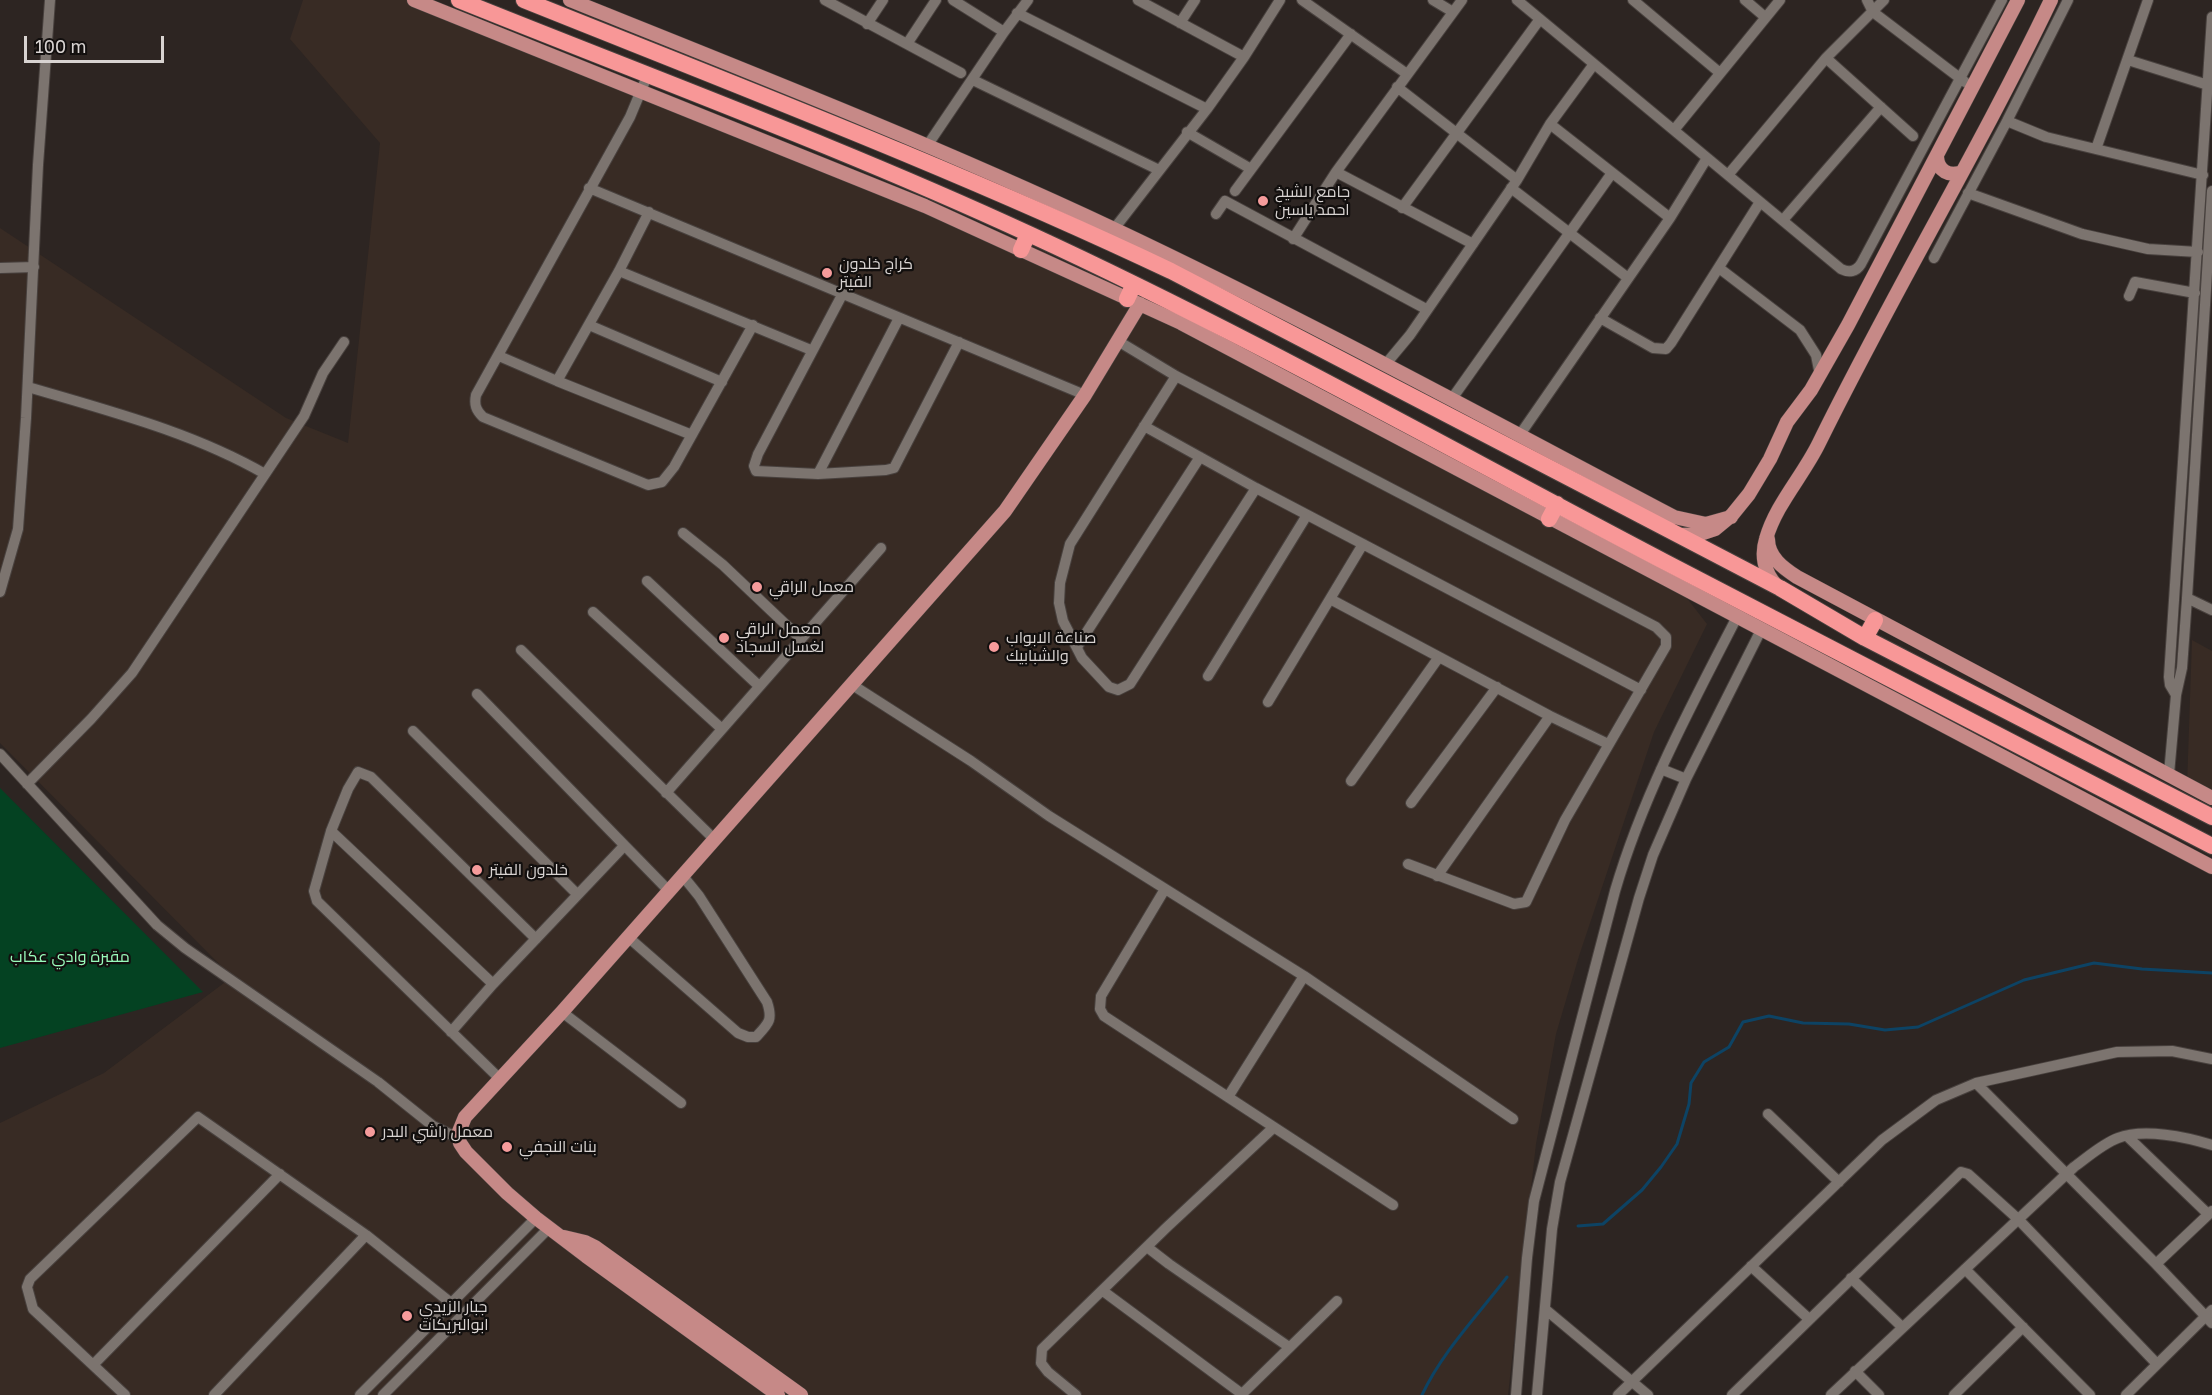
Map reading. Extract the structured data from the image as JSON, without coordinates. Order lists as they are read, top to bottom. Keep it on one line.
{"parks":["مقبرة وادي عكاب"],"places":["جامع الشيخ احمد ياسين","كراج خلدون الفيتر","معمل الراقي","معمل الراقي لغسل السجاد","صناعة الابواب والشبابيك","خلدون الفيتر","معمل راشي البدر","بنات النجفي","جبار الزيدي ابوالبريكات"],"scale_bar":"100 m"}
